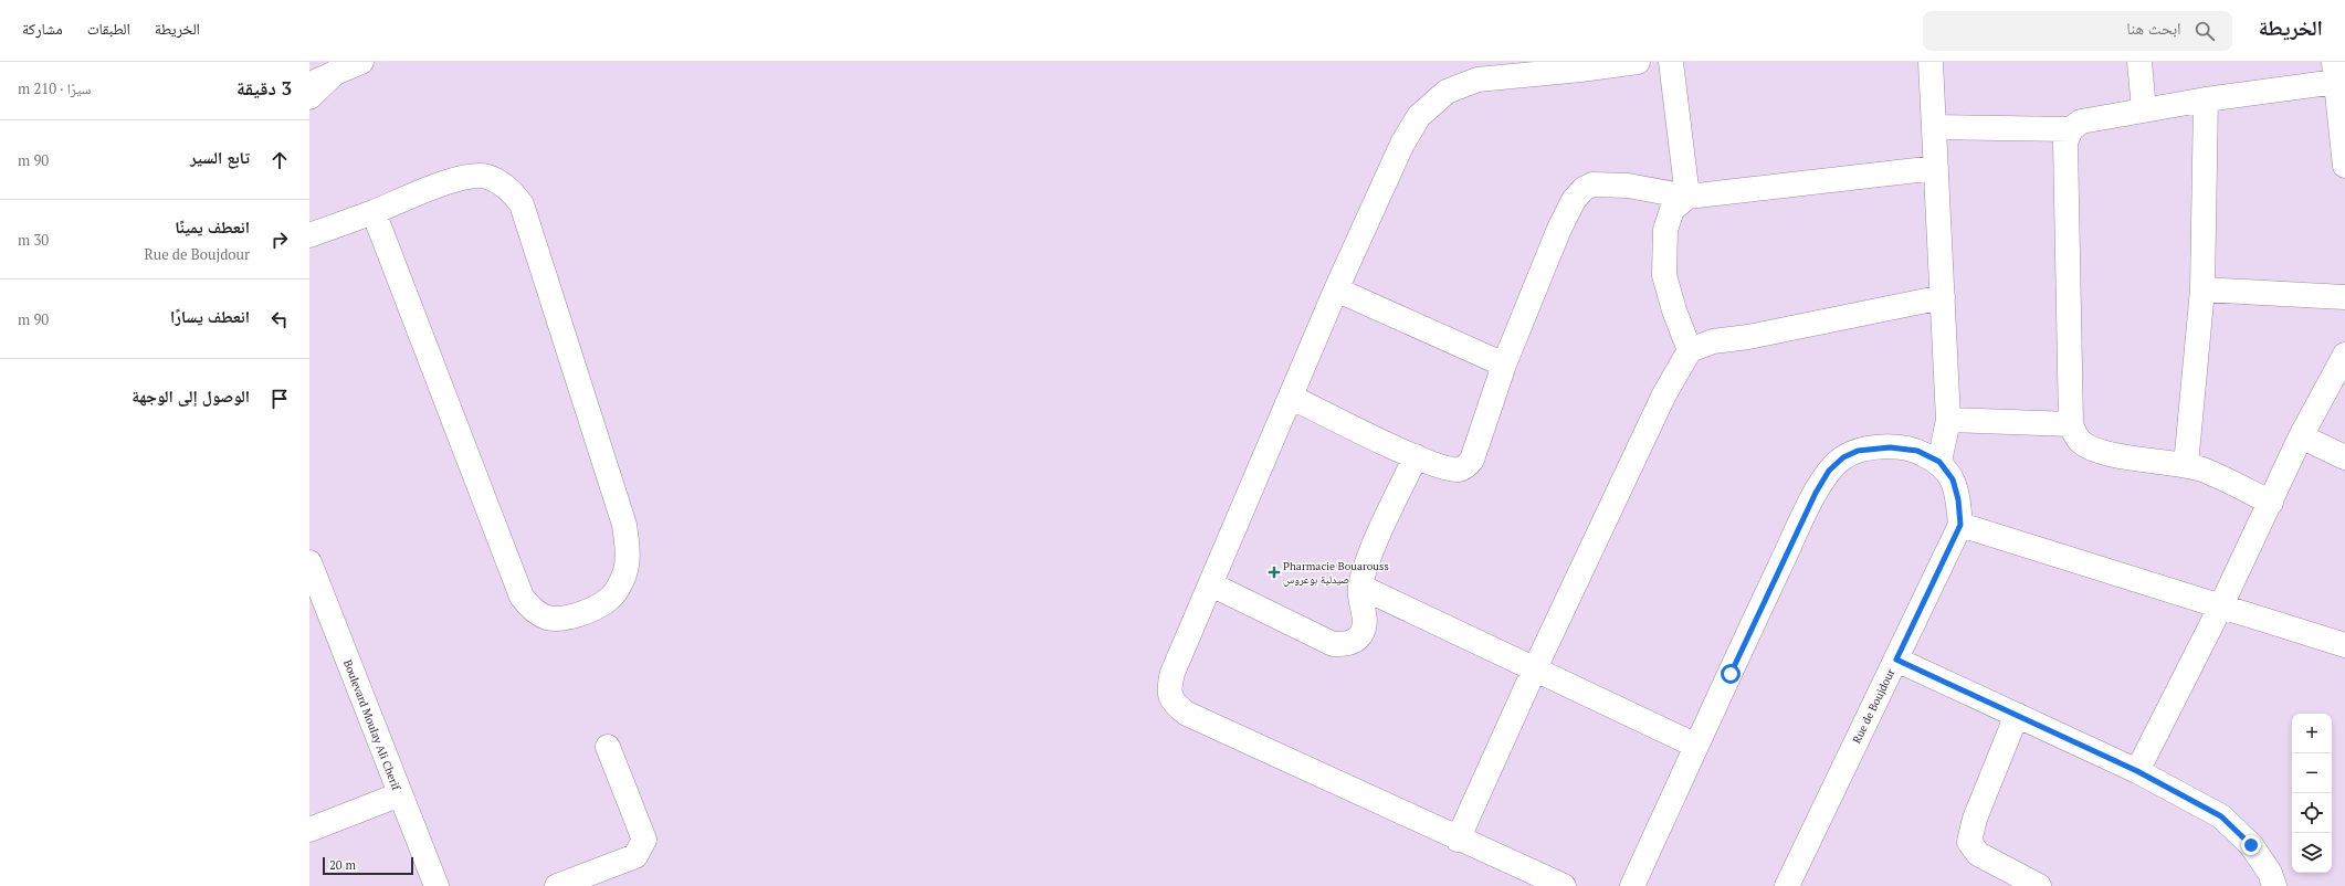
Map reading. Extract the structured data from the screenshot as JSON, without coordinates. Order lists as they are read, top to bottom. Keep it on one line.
{"streets":{"street":["Rue de Boujdour","Boulevard Moulay Ali Cherif"]},"places":{"health":["Pharmacie Bouarouss صيدلية بوعروس"]},"scale_bar":"20 m","page":{"header":"الخريطة","search":"ابحث هنا","nav":["الخريطة","الطبقات","مشاركة"],"heading":["3 دقيقة","سيرًا · 210 m"],"list":[["تابع السير","90 m"],["انعطف يمينًا","Rue de Boujdour","30 m"],["انعطف يسارًا","90 m"],"الوصول إلى الوجهة"],"map_buttons":["+","−"],"scale":"20 m"}}
